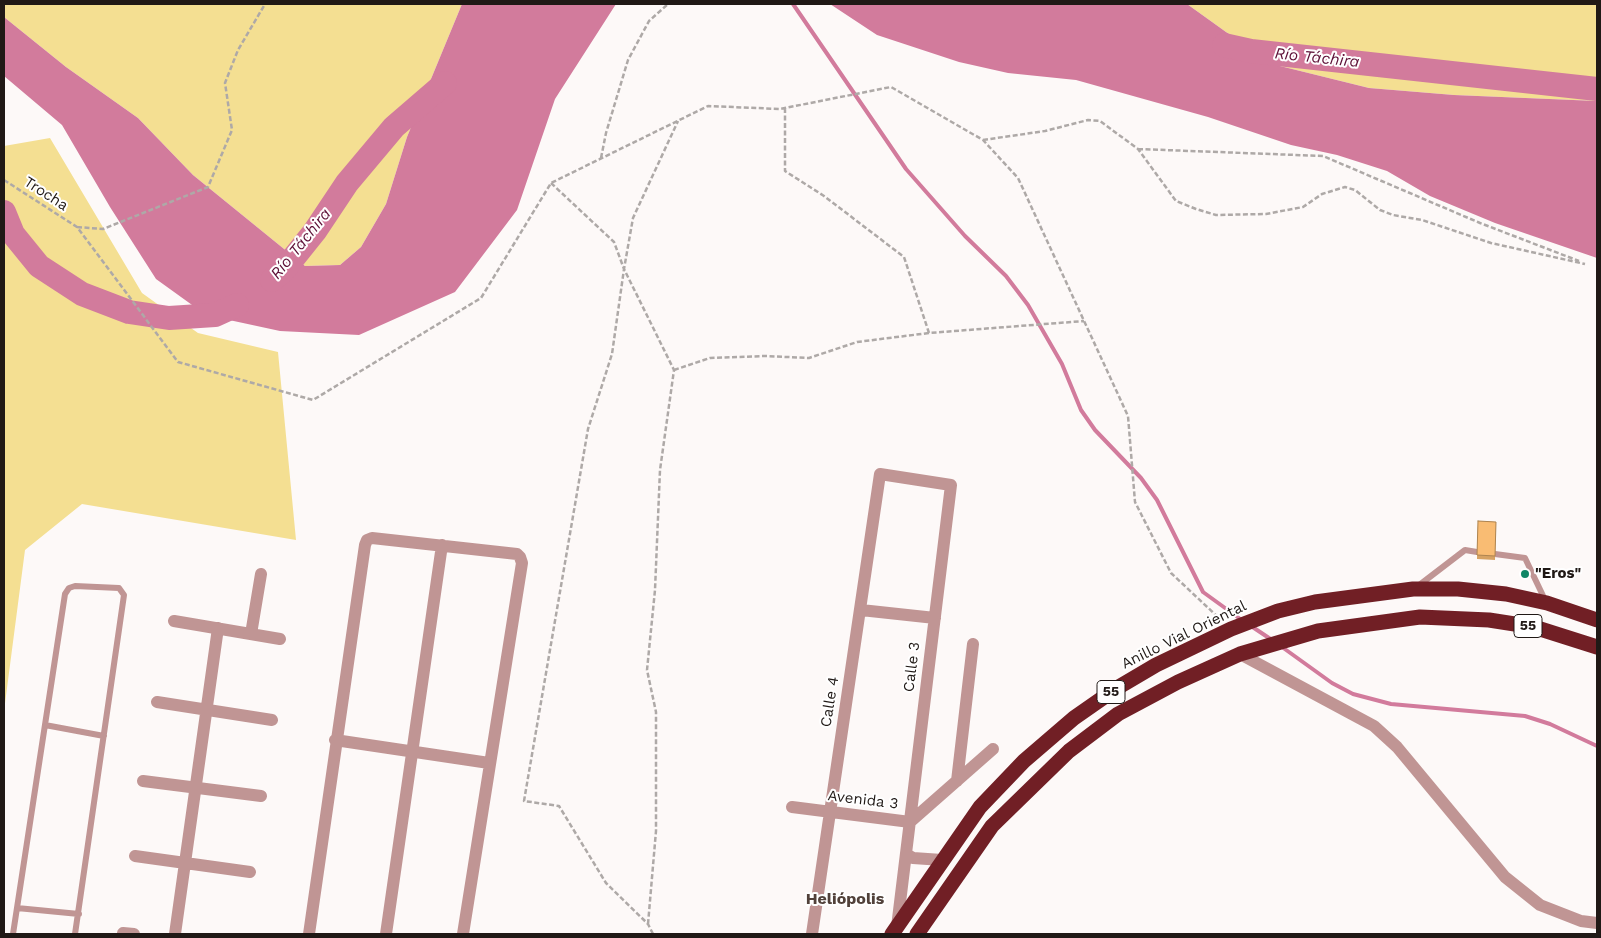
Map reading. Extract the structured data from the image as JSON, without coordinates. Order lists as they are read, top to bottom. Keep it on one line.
{"streets":{"highway":["55","Anillo Vial Oriental"],"street":["Calle 3","Calle 4","Avenida 3"],"path":["Trocha"]},"crossings":[["Anillo Vial Oriental","Calle 3"],["Calle 3","Calle 4"],["Calle 3","Avenida 3"],["Calle 4","Avenida 3"]],"districts":["Heliópolis"],"water":["Río Táchira"],"places":["\"Eros\""]}
